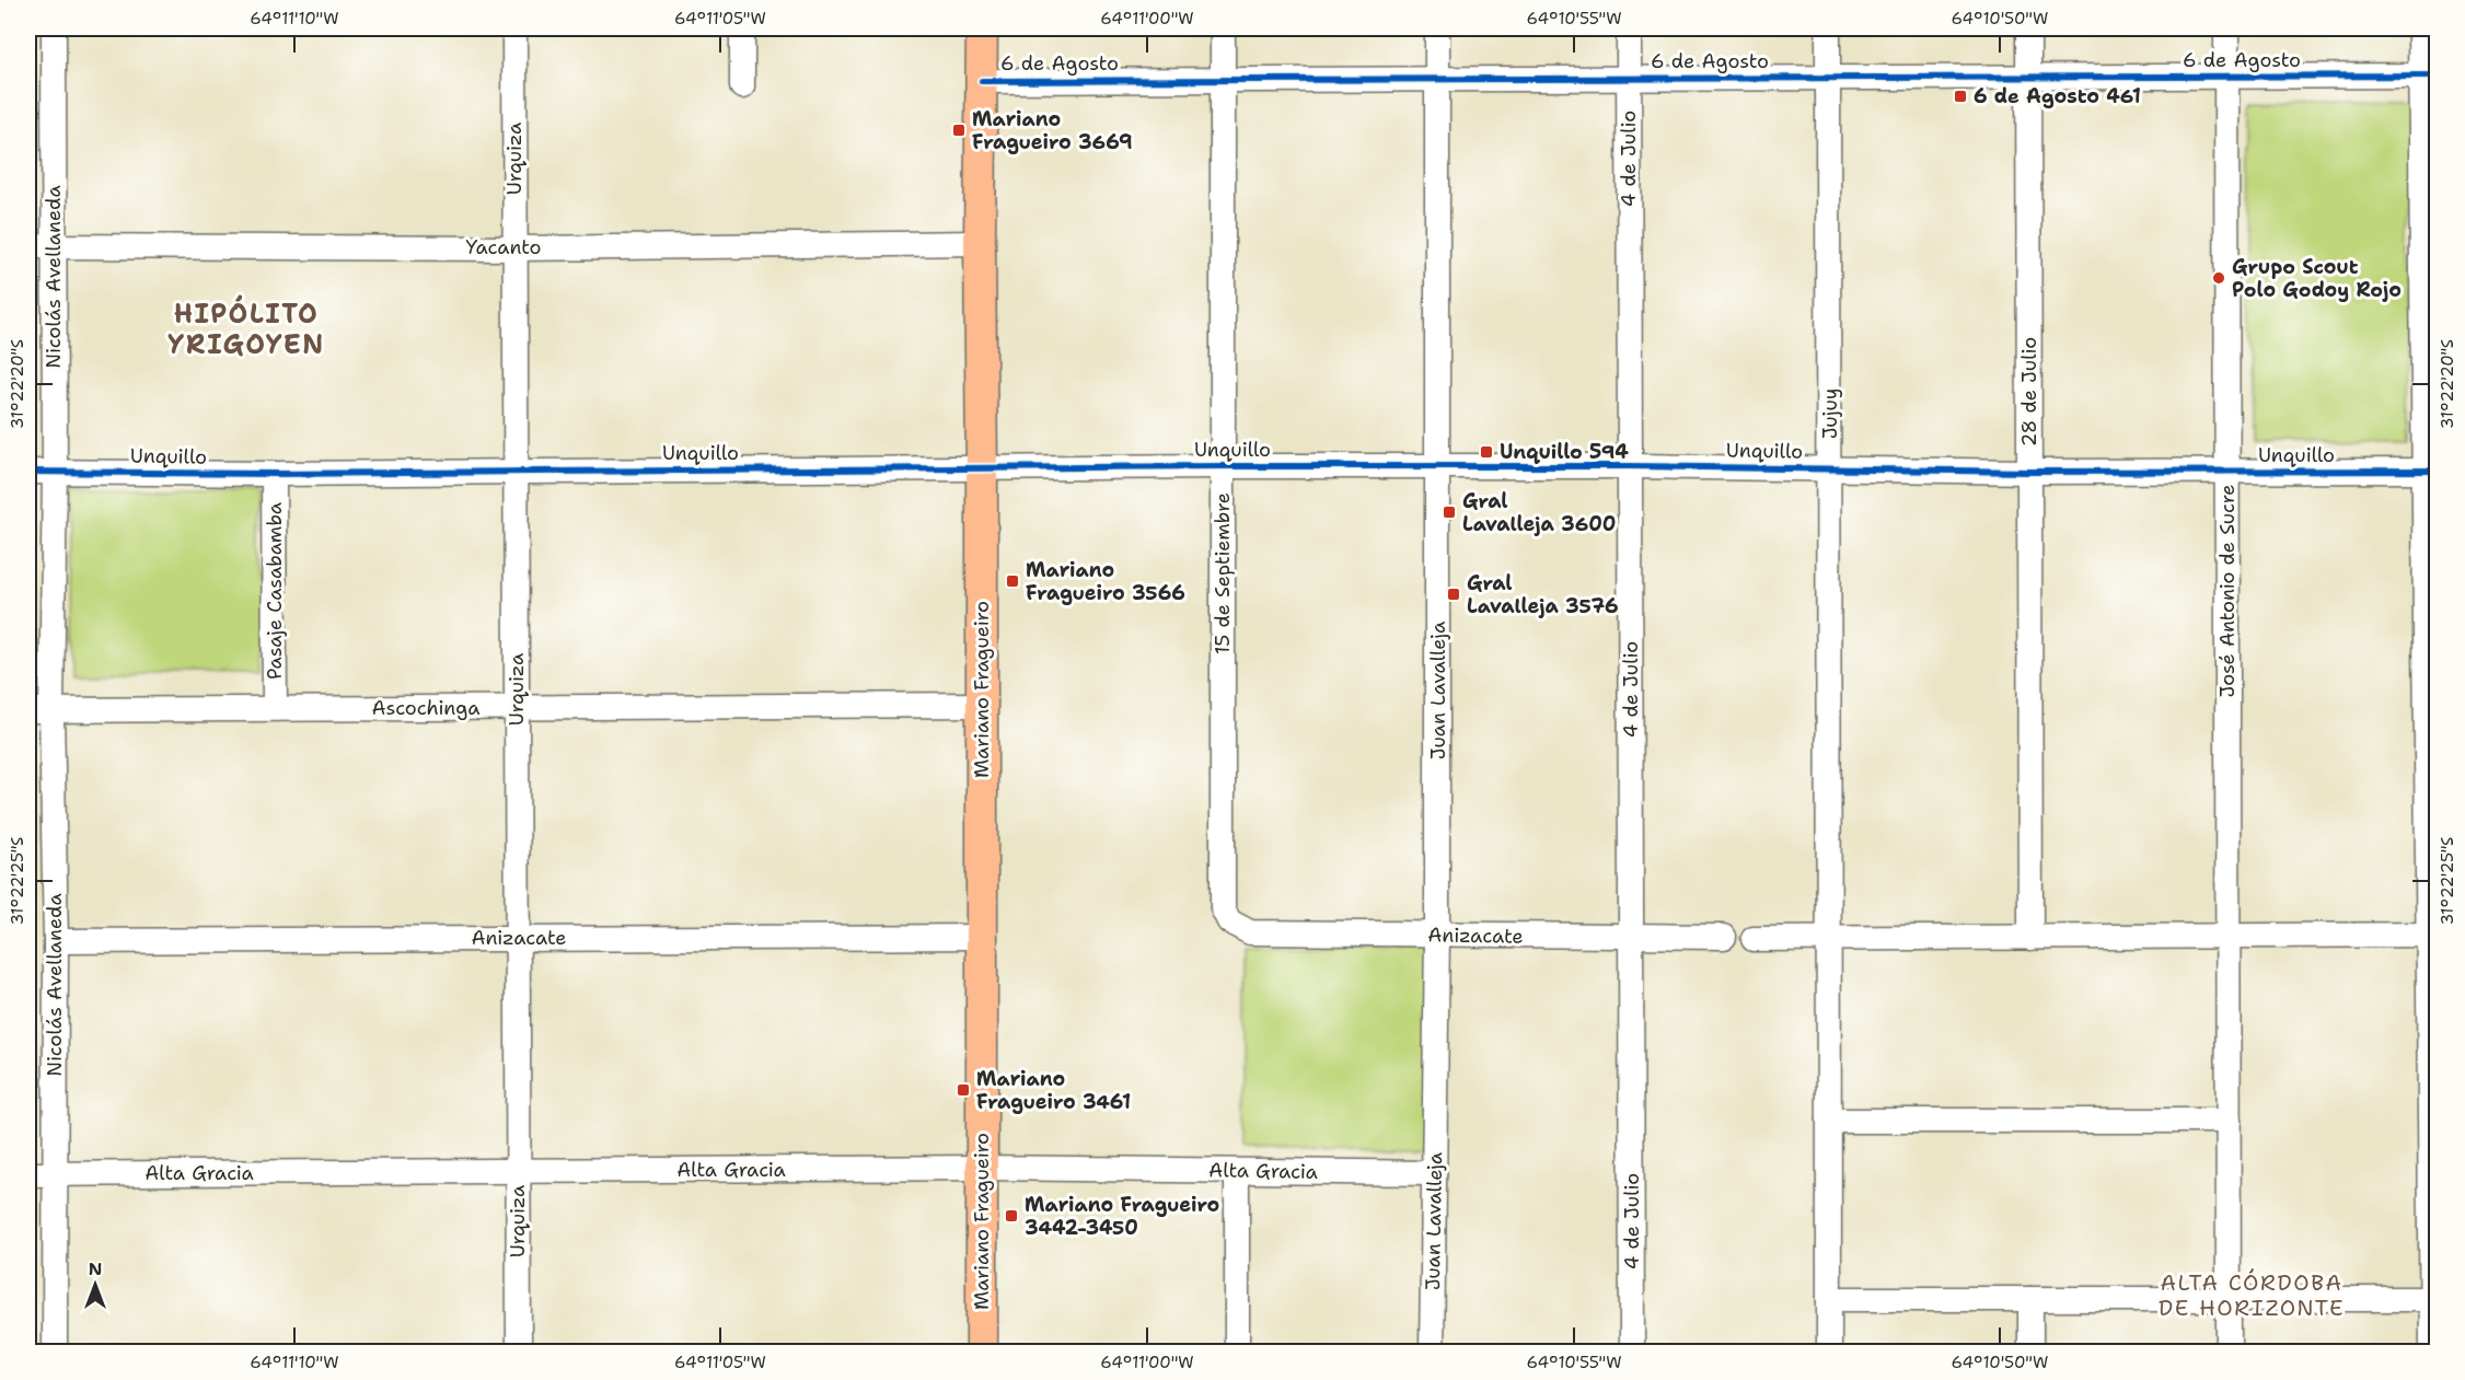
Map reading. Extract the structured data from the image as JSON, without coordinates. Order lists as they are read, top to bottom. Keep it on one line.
{"streets":{"main road":["Mariano Fragueiro"],"street":["6 de Agosto","Urquiza","4 de Julio","Yacanto","Nicolás Avellaneda","28 de Julio","Jujuy","Unquillo","15 de Septiembre","Pasaje Casabamba","José Antonio de Sucre","Juan Lavalleja","Ascochinga","Anizacate","Alta Gracia"]},"crossings":[["6 de Agosto","4 de Julio"],["6 de Agosto","28 de Julio"],["6 de Agosto","Jujuy"],["6 de Agosto","15 de Septiembre"],["6 de Agosto","José Antonio de Sucre"],["6 de Agosto","Mariano Fragueiro"],["6 de Agosto","Juan Lavalleja"],["Urquiza","Yacanto"],["Urquiza","Unquillo"],["Urquiza","Ascochinga"],["Urquiza","Anizacate"],["Urquiza","Alta Gracia"],["4 de Julio","Unquillo"],["4 de Julio","Anizacate"],["Yacanto","Nicolás Avellaneda"],["Yacanto","Mariano Fragueiro"],["Nicolás Avellaneda","Unquillo"],["Nicolás Avellaneda","Ascochinga"],["Nicolás Avellaneda","Anizacate"],["Nicolás Avellaneda","Alta Gracia"],["28 de Julio","Unquillo"],["Jujuy","Unquillo"],["Unquillo","15 de Septiembre"],["Unquillo","Pasaje Casabamba"],["Unquillo","José Antonio de Sucre"],["Unquillo","Mariano Fragueiro"],["Unquillo","Juan Lavalleja"],["15 de Septiembre","Anizacate"],["Pasaje Casabamba","Ascochinga"],["Mariano Fragueiro","Ascochinga"],["Mariano Fragueiro","Anizacate"],["Mariano Fragueiro","Alta Gracia"],["Juan Lavalleja","Anizacate"],["Juan Lavalleja","Alta Gracia"]],"districts":["HIPÓLITO YRIGOYEN","ALTA CÓRDOBA DE HORIZONTE"],"places":{"transit":["6 de Agosto 461","Mariano Fragueiro 3669","Unquillo 594","Gral Lavalleja 3600","Mariano Fragueiro 3566","Gral Lavalleja 3576","Mariano Fragueiro 3461","Mariano Fragueiro 3442-3450"],"other":["Grupo Scout Polo Godoy Rojo"]},"north":"top","coordinates":["64°11'10\"W","64°11'05\"W","64°11'00\"W","64°10'55\"W","64°10'50\"W","31°22'20\"S","31°22'25\"S"]}
